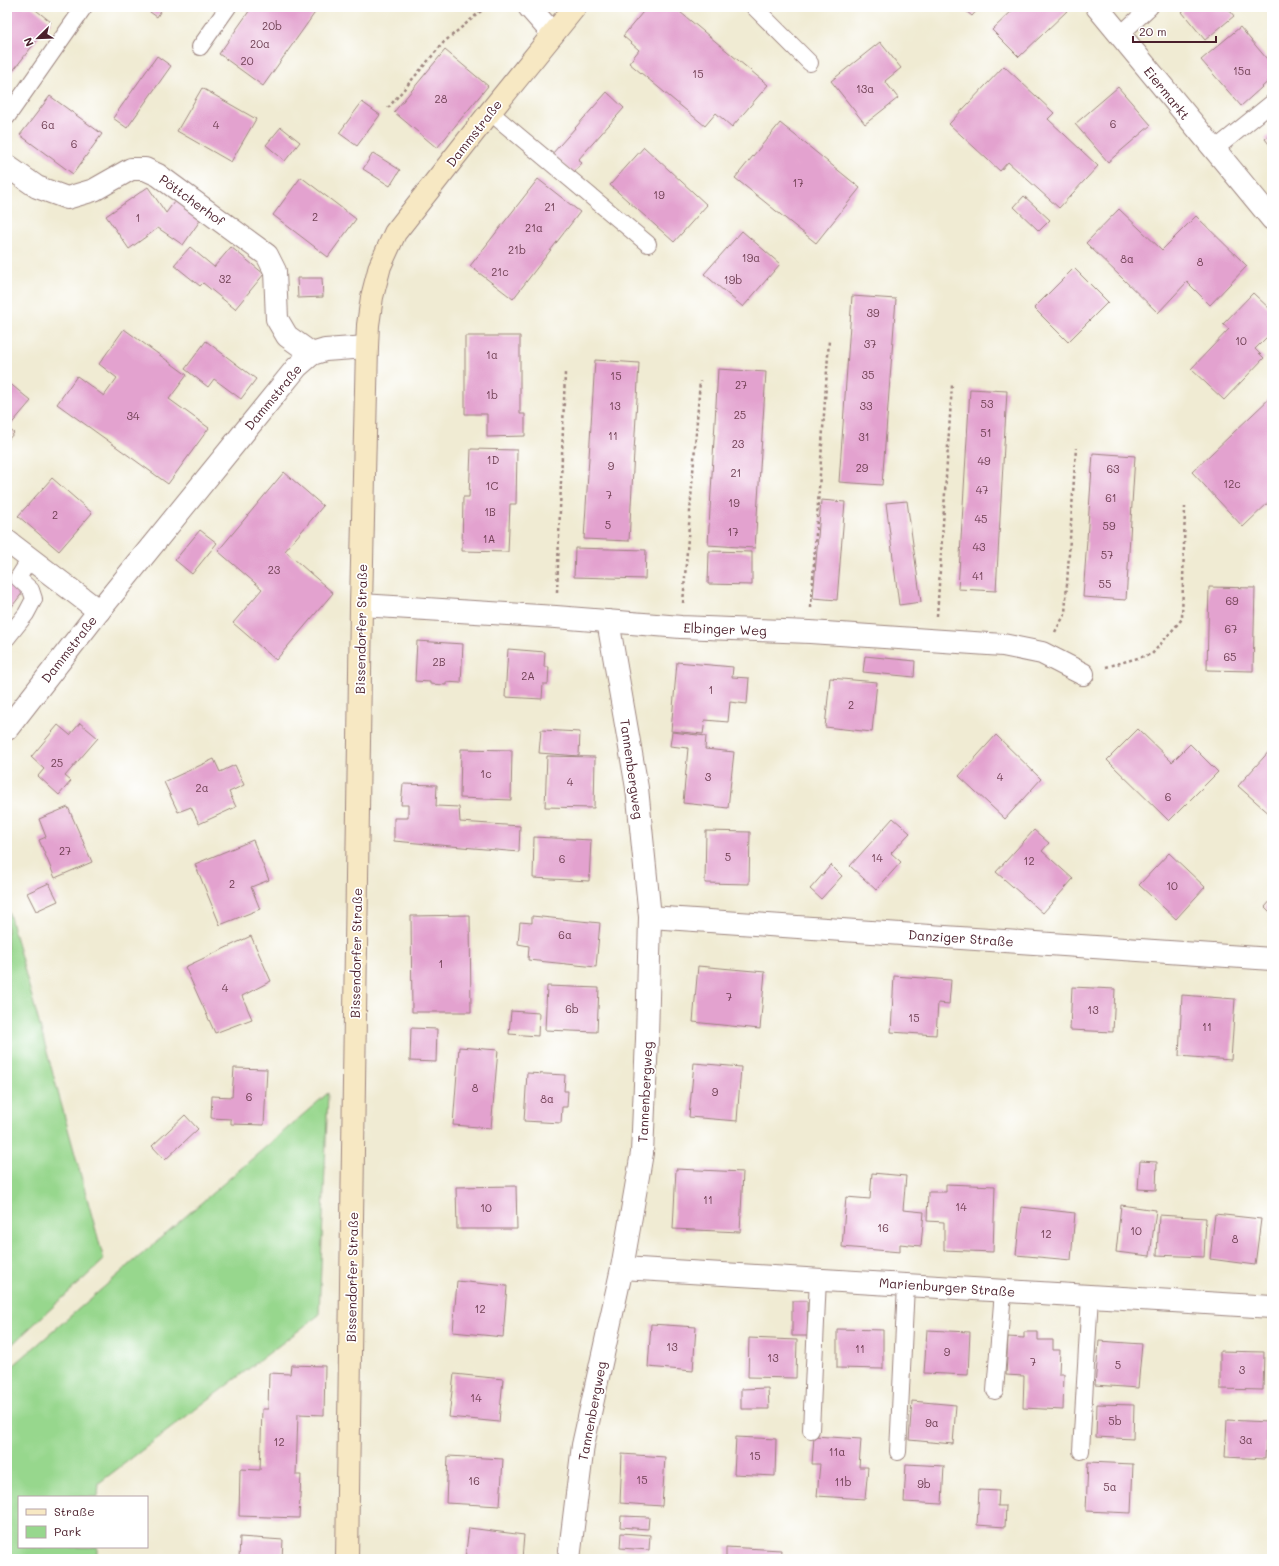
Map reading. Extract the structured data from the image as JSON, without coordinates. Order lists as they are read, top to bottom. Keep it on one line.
{"streets":{"main road":["Dammstraße","Bissendorfer Straße"],"street":["Eiermarkt","Pöttcherhof","Elbinger Weg","Tannenbergweg","Danziger Straße","Marienburger Straße"]},"crossings":[["Dammstraße","Pöttcherhof"],["Dammstraße","Bissendorfer Straße"],["Bissendorfer Straße","Elbinger Weg"],["Elbinger Weg","Tannenbergweg"],["Tannenbergweg","Danziger Straße"],["Tannenbergweg","Marienburger Straße"]],"house_numbers":["20b","20a","20","15a","15","13a","28","6","6a","4","6","17","19","21","2","1","21a","21b","19a","8a","8","21c","32","19b","39","10","37","1a","35","15","27","1b","53","13","33","25","34","51","11","31","23","1D","49","9","29","63","21","12c","1C","47","7","61","19","1B","2","45","5","59","17","1A","43","57","23","41","55","69","67","65","2B","2A","1","2","25","1c","3","4","4","2a","6","27","5","14","6","12","2","10","6a","1","4","7","6b","13","15","11","8","9","6","8a","11","14","10","16","10","12","8","12","13","11","9","13","7","5","3","14","5b","9a","3a","12","11a","15","15","16","11b","9b","5a"],"legend":["Straße","Park"],"scale_bar":"20 m","north":"bottom left"}
